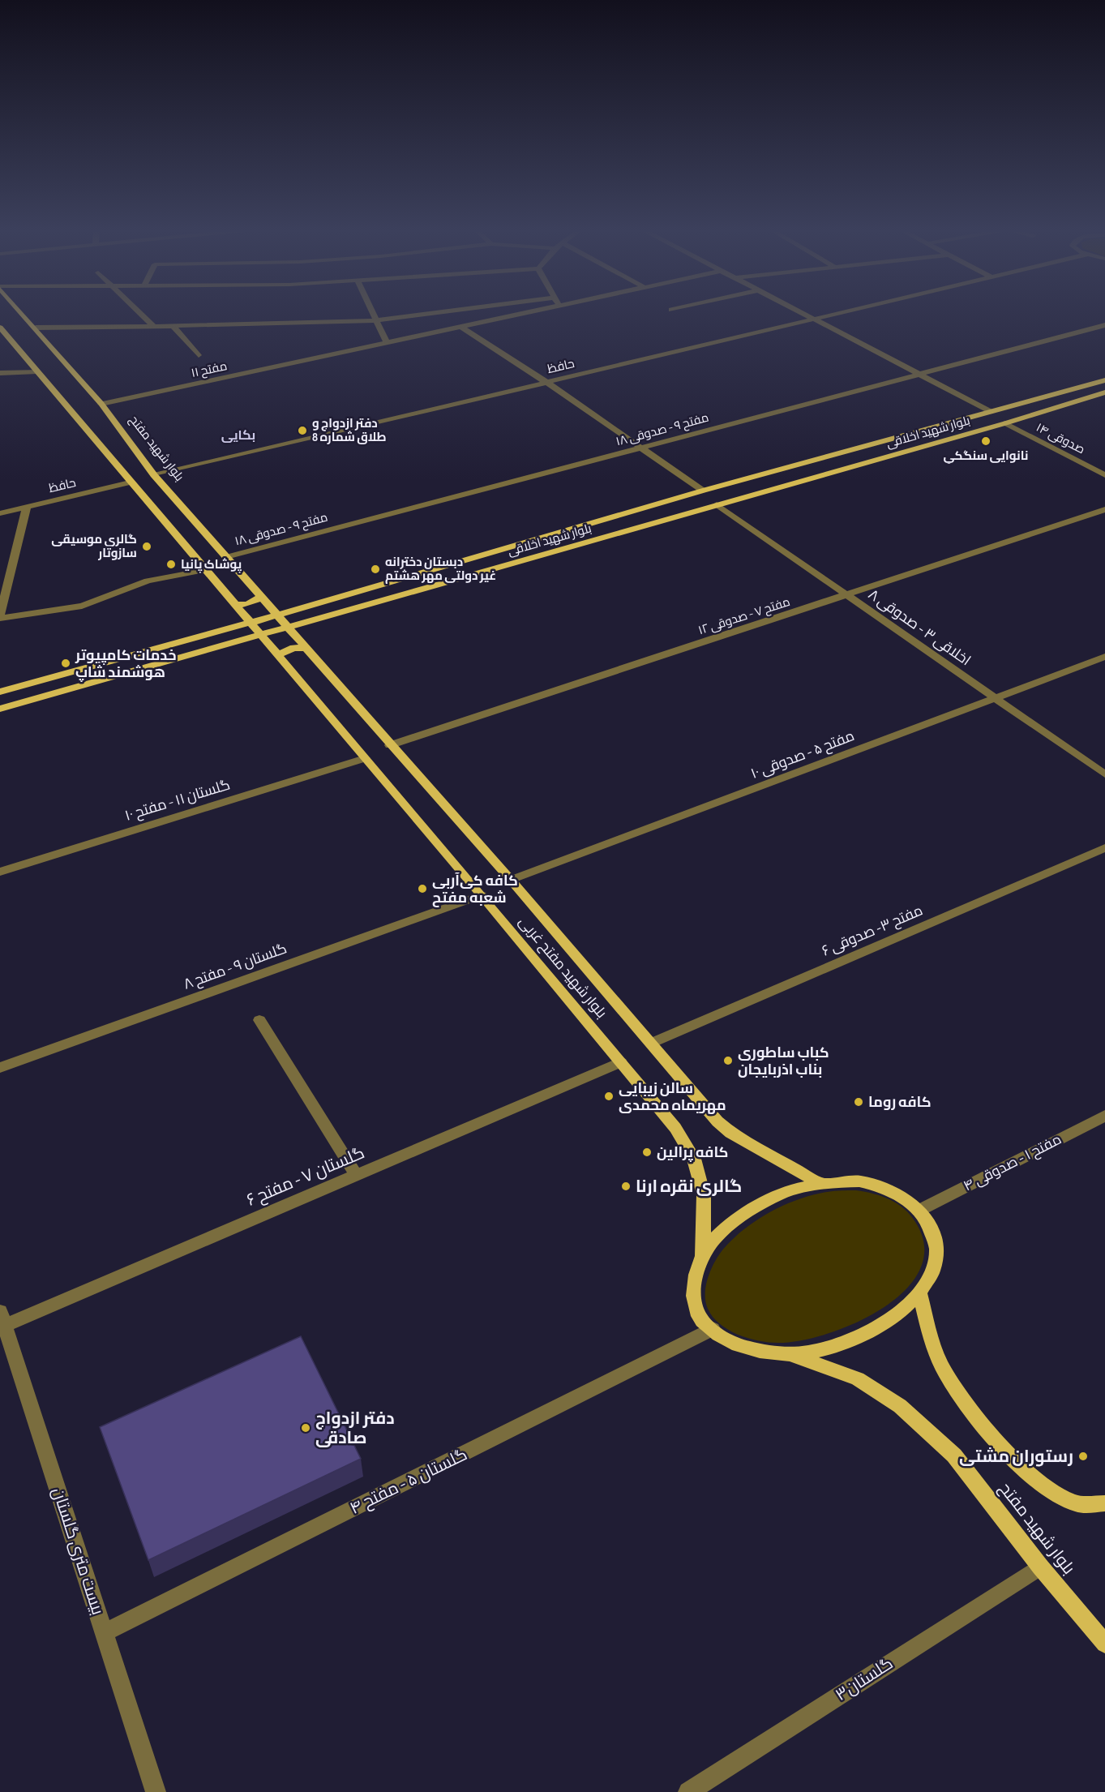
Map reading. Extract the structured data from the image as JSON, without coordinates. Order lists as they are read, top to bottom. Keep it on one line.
{"streets":{"main road":["بلوار شهید اخلاقی","بلوار شهید مفتح","بلوار شهید مفتح غربی"],"street":["حافظ","مفتح ۱۱","مفتح ۹ - صدوقی ۱۸","صدوقی ۱۴","مفتح ۷ - صدوقی ۱۲","اخلاقی ۳ - صدوقی ۸","مفتح ۵ - صدوقی ۱۰","گلستان ۱۱ - مفتح ۱۰","مفتح ۳- صدوقی ۶","گلستان ۹ - مفتح ۸","مفتح ۱ - صدوقی ۴","گلستان ۷ - مفتح ۶","گلستان ۵ - مفتح ۴","بیست متری گلستان","گلستان۳"]},"crossings":[["حافظ","بلوار شهید مفتح"],["مفتح ۱۱","بلوار شهید مفتح"],["مفتح ۹ - صدوقی ۱۸","بلوار شهید مفتح"],["بلوار شهید اخلاقی","صدوقی ۱۴"],["بلوار شهید اخلاقی","بلوار شهید مفتح"],["بلوار شهید اخلاقی","اخلاقی ۳ - صدوقی ۸"],["بلوار شهید اخلاقی","بلوار شهید مفتح غربی"],["بلوار شهید مفتح","بلوار شهید مفتح غربی"],["بلوار شهید مفتح","گلستان۳"],["مفتح ۷ - صدوقی ۱۲","اخلاقی ۳ - صدوقی ۸"],["مفتح ۷ - صدوقی ۱۲","بلوار شهید مفتح غربی"],["اخلاقی ۳ - صدوقی ۸","مفتح ۵ - صدوقی ۱۰"],["مفتح ۵ - صدوقی ۱۰","بلوار شهید مفتح غربی"],["گلستان ۱۱ - مفتح ۱۰","بلوار شهید مفتح غربی"],["مفتح ۳- صدوقی ۶","بلوار شهید مفتح غربی"],["گلستان ۹ - مفتح ۸","بلوار شهید مفتح غربی"],["بلوار شهید مفتح غربی","گلستان ۷ - مفتح ۶"],["گلستان ۷ - مفتح ۶","بیست متری گلستان"],["گلستان ۵ - مفتح ۴","بیست متری گلستان"]],"districts":["بکایی"],"places":["دفتر ازدواج و طلاق شماره 8","نانوایی سنگکیِ","گالری موسیقی سازوتار","پوشاک پانیا","دبستان دخترانه غیر دولتی مهر هشتم","خدمات کامپیوتر هوشمند شاپ","کافه کی‌آربی شعبه مفتح","کباب ساطوری بناب اذربایجان","سالن زیبایی مهریماه محمدی","کافه روما","کافه پرالین","گالری نقره ارنا","دفتر ازدواج صادقی","رستوران مشتی"]}
